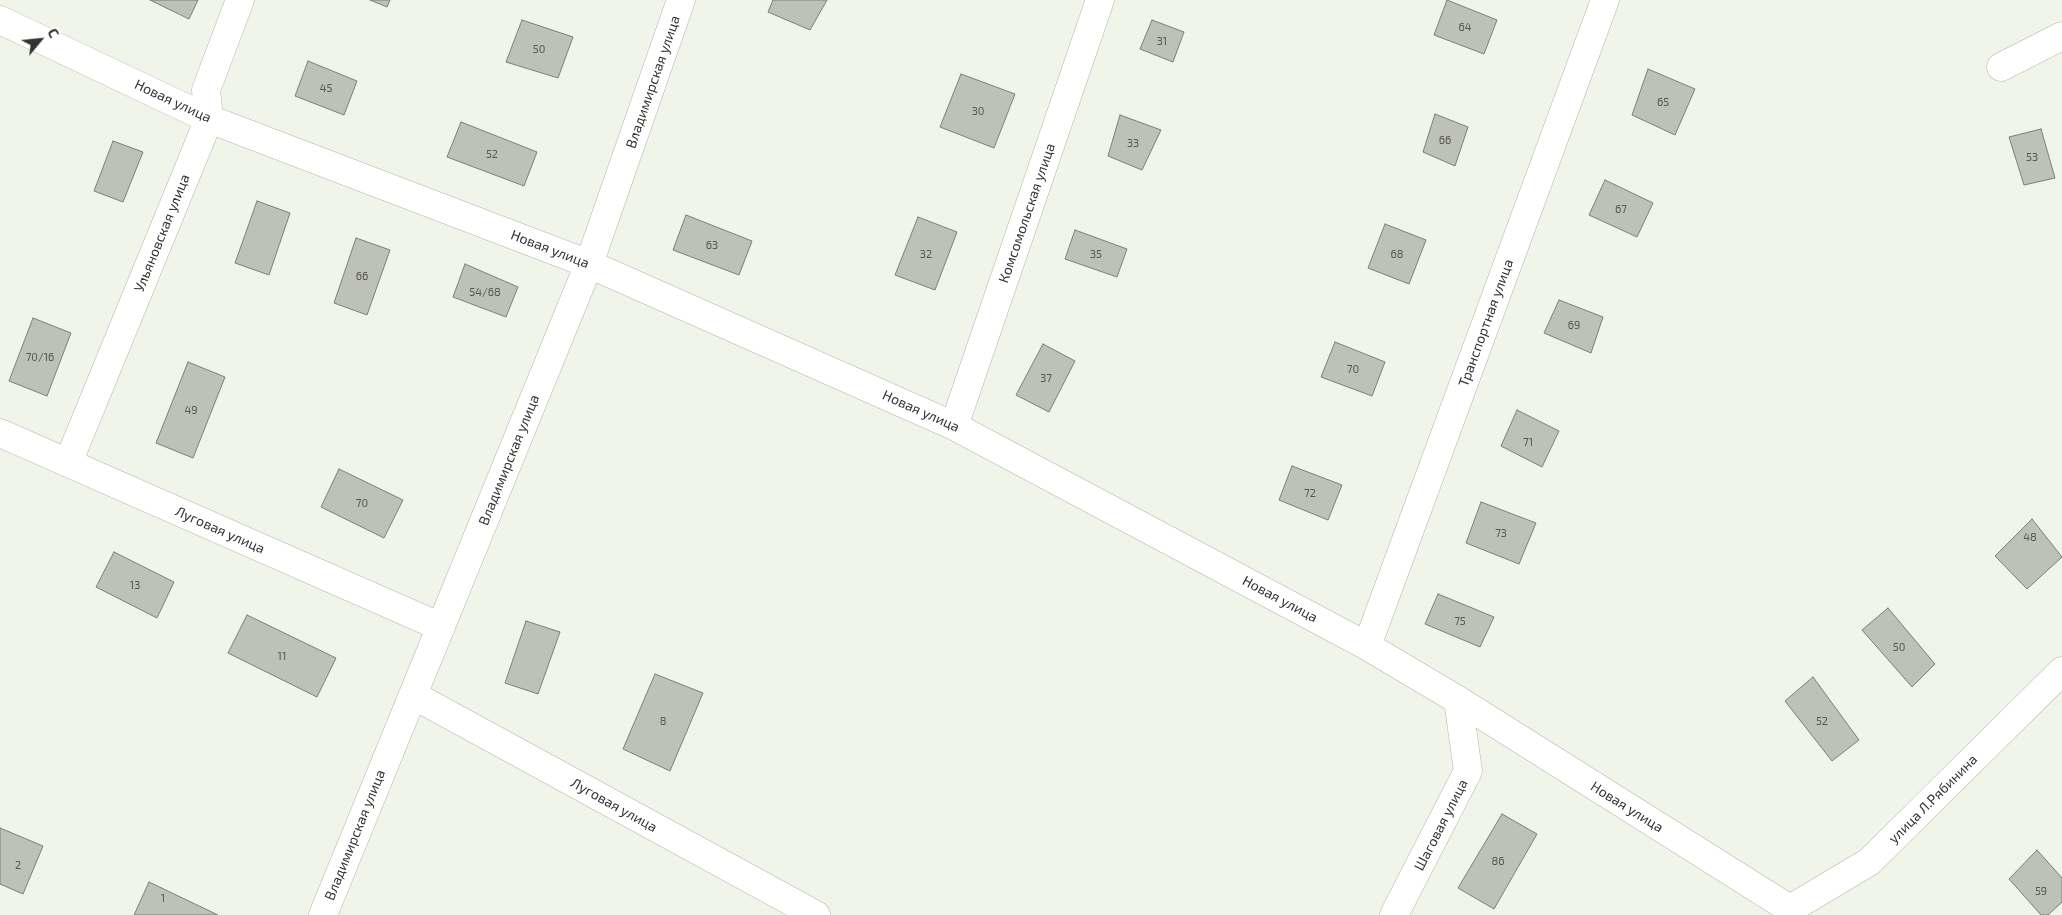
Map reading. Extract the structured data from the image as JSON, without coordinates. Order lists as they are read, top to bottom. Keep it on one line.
{"streets":{"street":["Владимирская улица","Новая улица","Комсомольская улица","Ульяновская улица","Транспортная улица","Луговая улица","улица Л.Рябинина","Шаговая улица"]},"crossings":[["Владимирская улица","Новая улица"],["Владимирская улица","Луговая улица"],["Новая улица","Комсомольская улица"],["Новая улица","Ульяновская улица"],["Новая улица","Транспортная улица"],["Новая улица","улица Л.Рябинина"],["Новая улица","Шаговая улица"],["Ульяновская улица","Луговая улица"]],"house_numbers":["64","31","50","45","65","30","66","33","52","53","67","63","32","35","68","66","54/68","69","70/16","70","37","49","71","72","70","73","48","13","75","50","11","8","52","86","2","59","1"],"north":"top right"}
